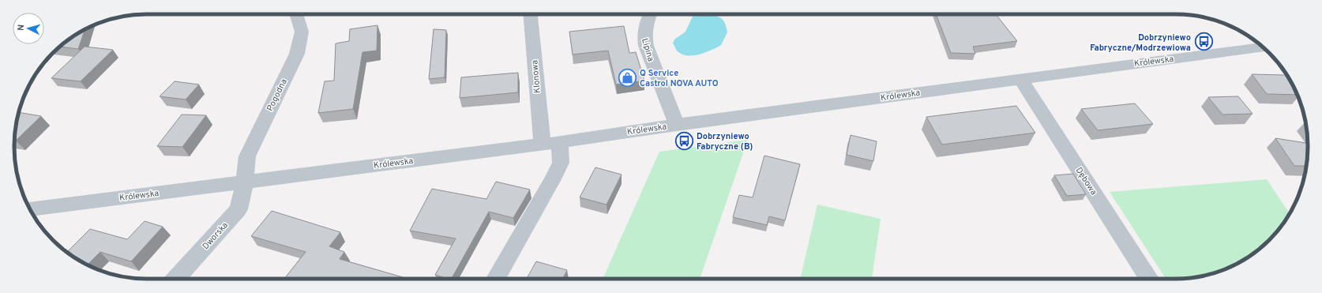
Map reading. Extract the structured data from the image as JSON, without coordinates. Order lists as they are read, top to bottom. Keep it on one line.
{"streets":{"street":["Lipina","Królewska","Klonowa","Pogodna","Dębowa","Dworska"]},"crossings":[["Lipina","Królewska"],["Królewska","Klonowa"],["Królewska","Pogodna"],["Królewska","Dębowa"],["Królewska","Dworska"],["Pogodna","Dworska"]],"places":{"bus stop":["Dobrzyniewo Fabryczne/Modrzewiowa","Dobrzyniewo Fabryczne (B)"],"shop":["Q Service Castrol NOVA AUTO"]},"north":"left"}
